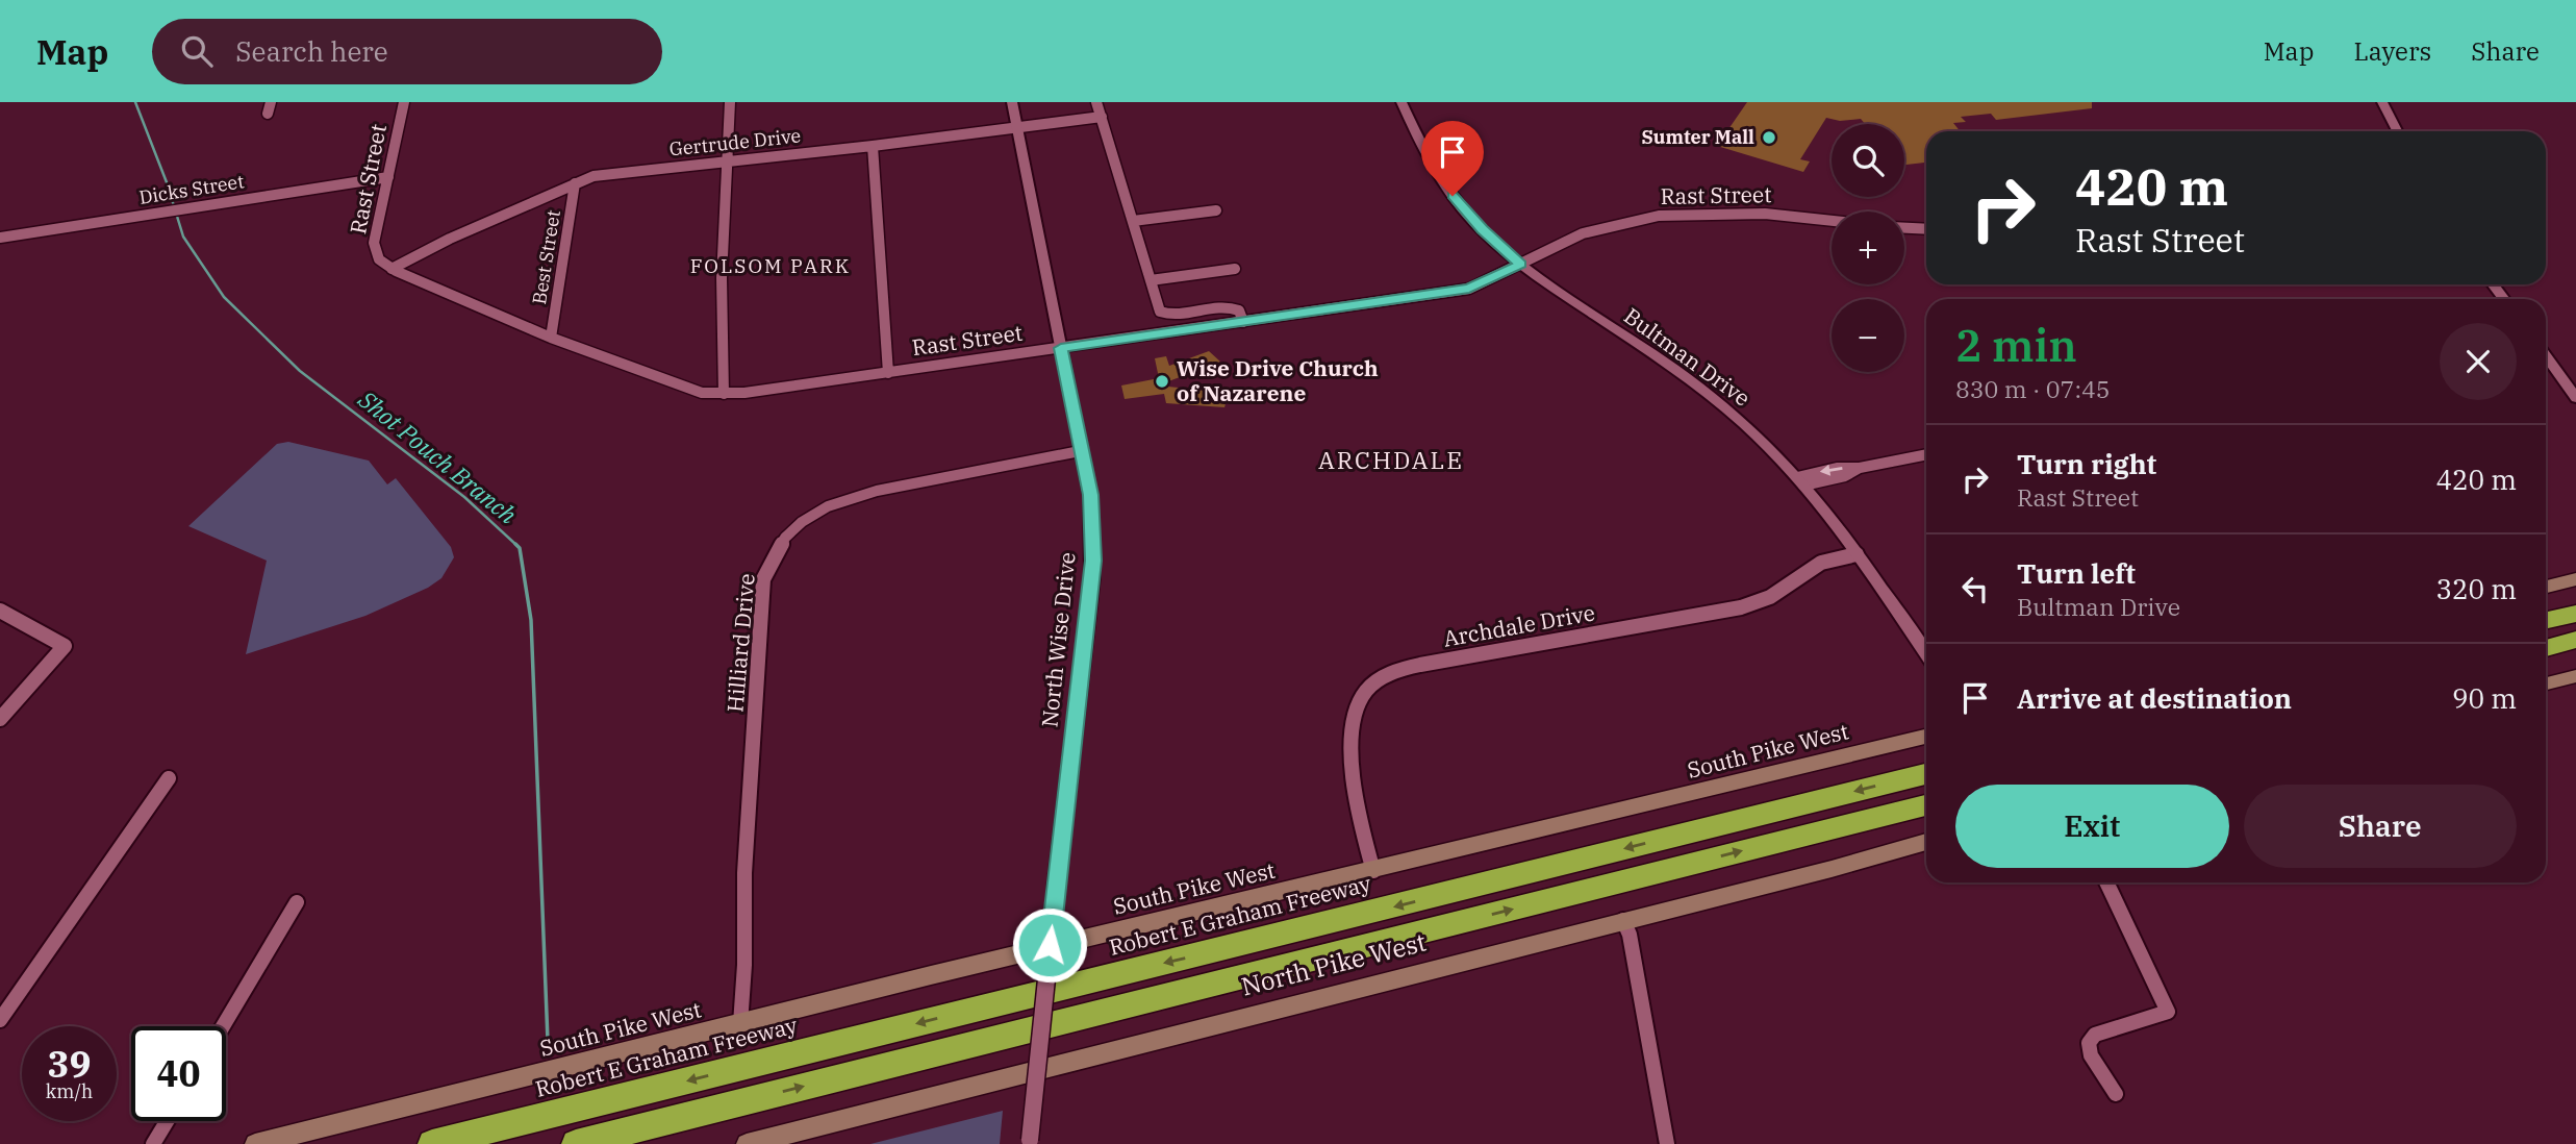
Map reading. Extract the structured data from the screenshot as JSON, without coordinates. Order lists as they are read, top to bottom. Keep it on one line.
{"streets":{"highway":["Robert E Graham Freeway"],"main road":["South Pike West","North Pike West"],"street":["Gertrude Drive","Rast Street","Dicks Street","Best Street","Bultman Drive","Archdale Drive","North Wise Drive","Hilliard Drive"]},"crossings":[["Gertrude Drive","Rast Street"],["Gertrude Drive","Best Street"],["Gertrude Drive","North Wise Drive"],["Rast Street","Dicks Street"],["Rast Street","Best Street"],["Rast Street","Bultman Drive"],["Rast Street","North Wise Drive"],["Bultman Drive","Archdale Drive"],["Archdale Drive","South Pike West"],["North Wise Drive","Hilliard Drive"],["Hilliard Drive","South Pike West"]],"districts":["FOLSOM PARK","ARCHDALE"],"water":["Shot Pouch Branch"],"places":["Sumter Mall","Wise Drive Church of Nazarene"],"page":{"header":"Map","search":"Search here","nav":["Map","Layers","Share"],"map_buttons":["+","−"],"turn":["420 m","Rast Street"],"heading":["2 min","830 m · 07:45"],"list":[{"name":"Turn right","note":"Rast Street","value":"420 m"},{"name":"Turn left","note":"Bultman Drive","value":"320 m"},{"name":"Arrive at destination","value":"90 m"}],"buttons":["Exit","Share"],"speed":"39 km/h","limit":"40"}}
